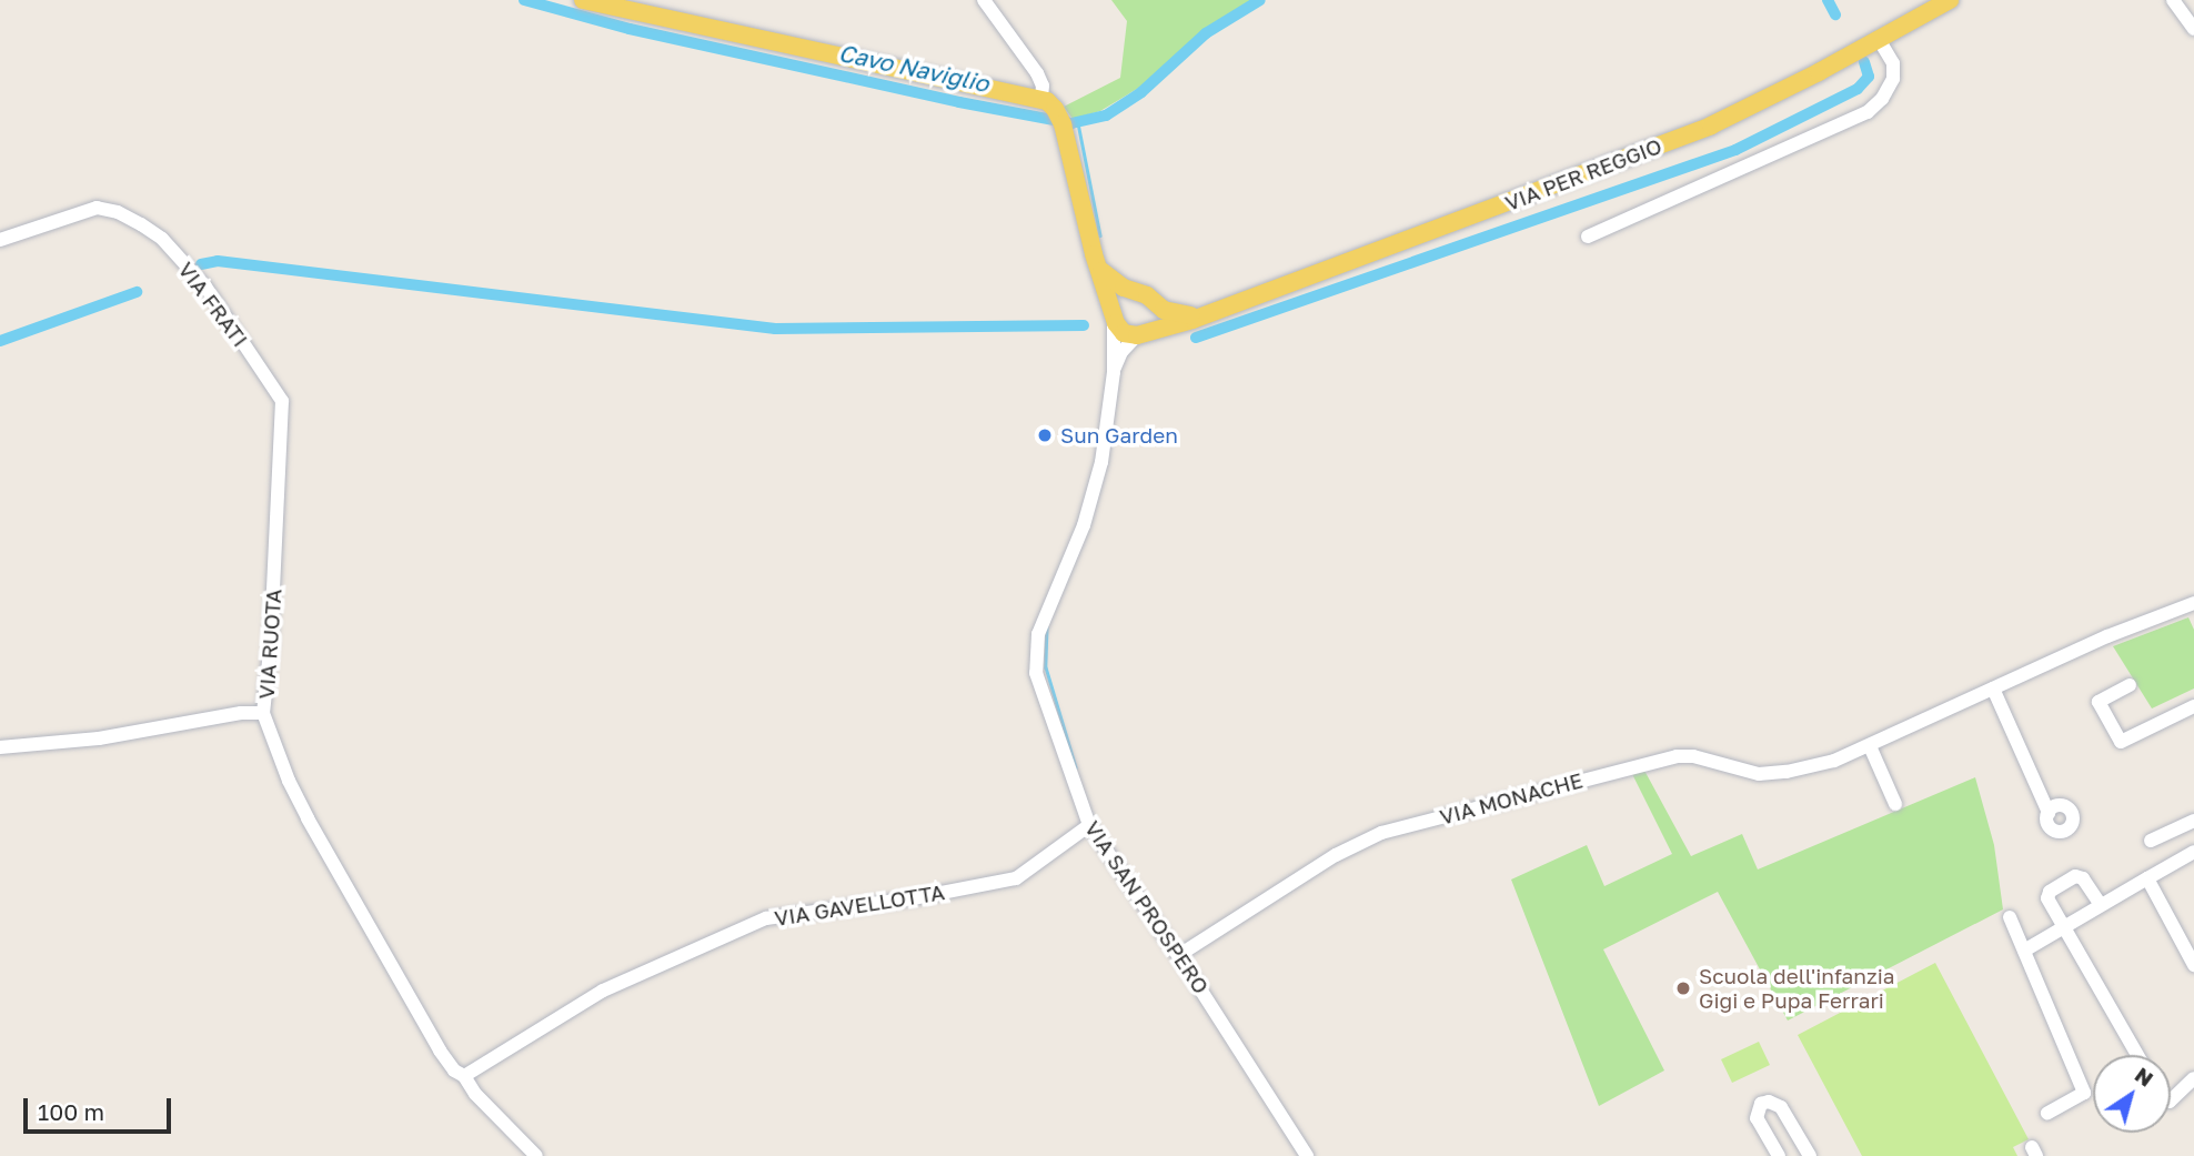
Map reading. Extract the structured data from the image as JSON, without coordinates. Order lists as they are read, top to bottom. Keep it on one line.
{"streets":{"main road":["VIA PER REGGIO"],"street":["VIA FRATI","VIA RUOTA","VIA MONACHE","VIA GAVELLOTTA","VIA SAN PROSPERO"]},"crossings":[["VIA PER REGGIO","VIA SAN PROSPERO"],["VIA FRATI","VIA RUOTA"],["VIA MONACHE","VIA SAN PROSPERO"],["VIA GAVELLOTTA","VIA SAN PROSPERO"]],"water":["Cavo Naviglio"],"places":["Sun Garden","Scuola dell'infanzia Gigi e Pupa Ferrari"],"scale_bar":"100 m","north":"top right"}
